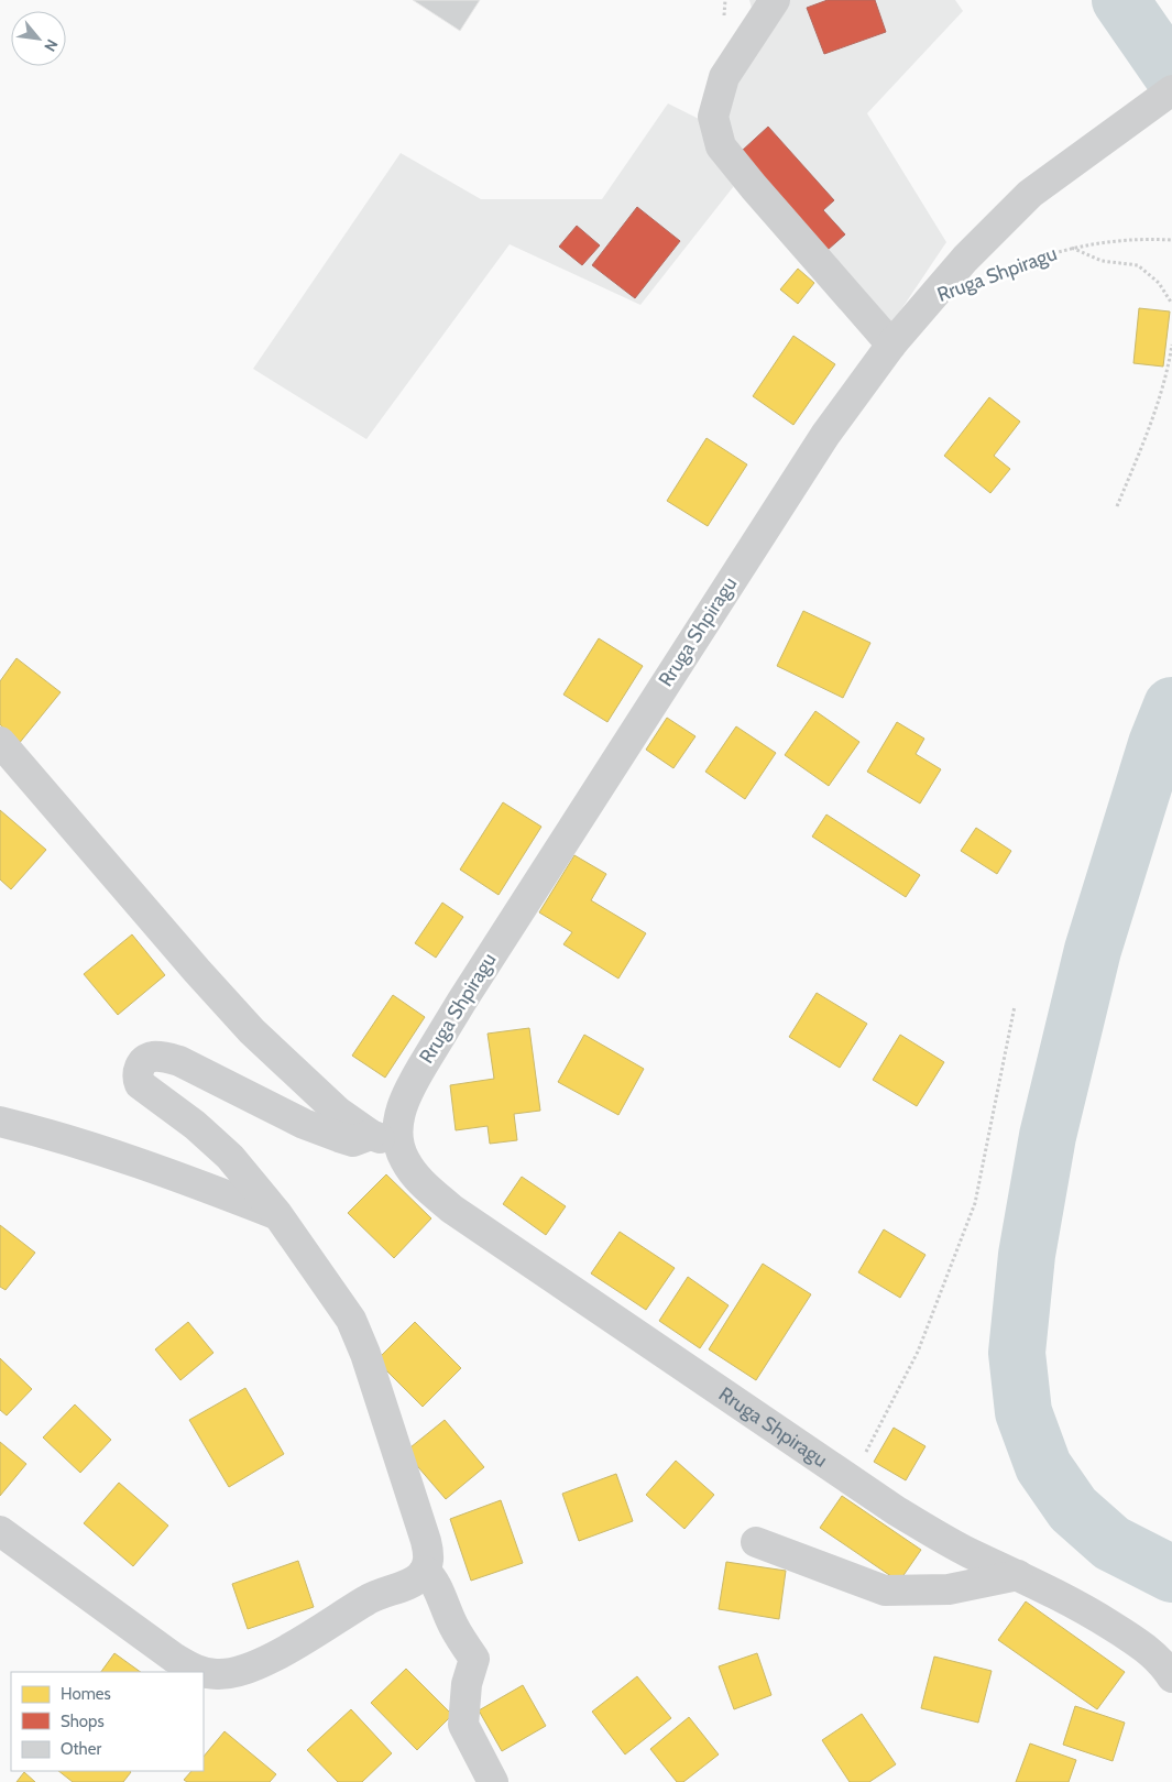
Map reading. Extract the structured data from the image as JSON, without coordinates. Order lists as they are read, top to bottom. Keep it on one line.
{"streets":{"street":["Rruga Shpiragu"]},"legend":["Homes","Shops","Other"],"north":"bottom right"}
